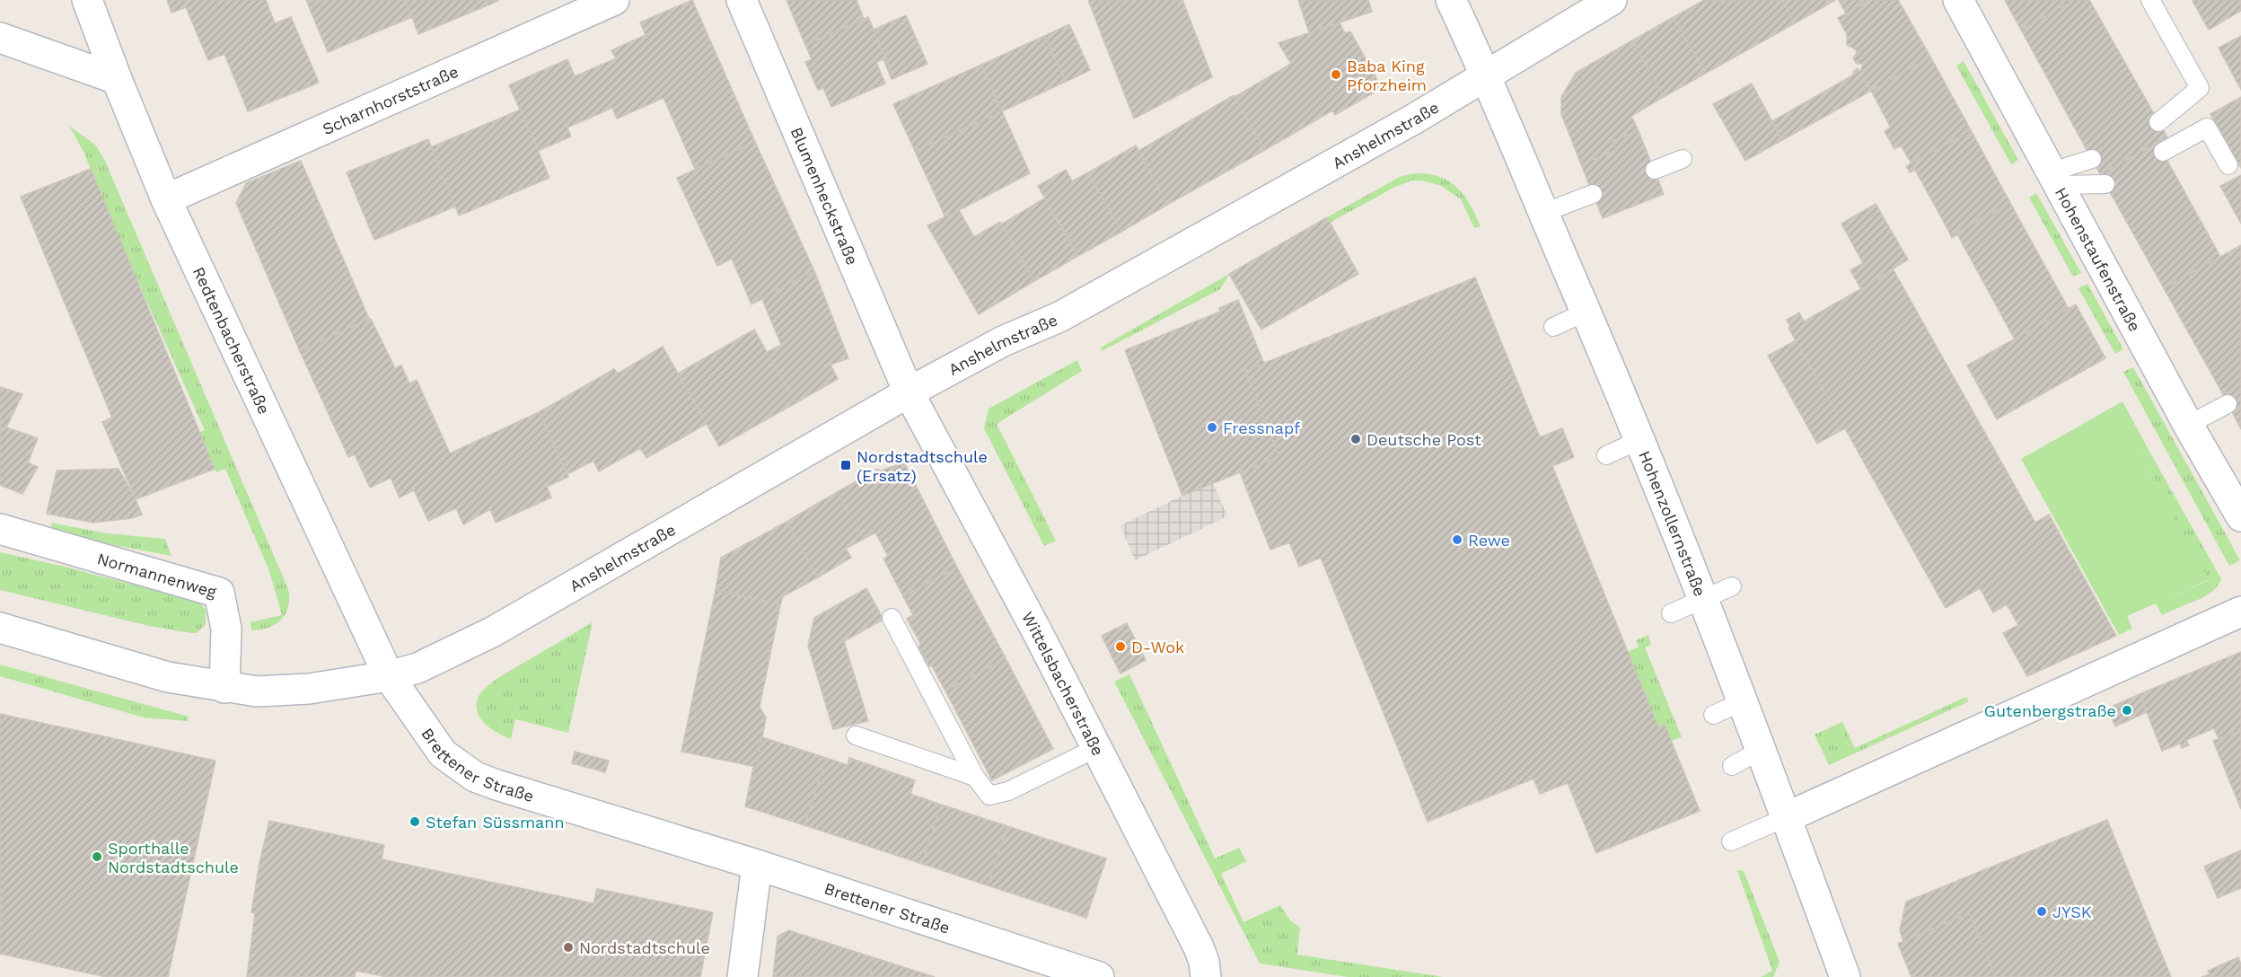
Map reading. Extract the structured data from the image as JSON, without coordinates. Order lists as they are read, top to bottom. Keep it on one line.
{"streets":{"street":["Scharnhorststraße","Anshelmstraße","Blumenheckstraße","Hohenstaufenstraße","Redtenbacherstraße","Hohenzollernstraße","Normannenweg","Wittelsbacherstraße","Brettener Straße"]},"crossings":[["Scharnhorststraße","Redtenbacherstraße"],["Anshelmstraße","Blumenheckstraße"],["Anshelmstraße","Redtenbacherstraße"],["Anshelmstraße","Hohenzollernstraße"],["Anshelmstraße","Wittelsbacherstraße"],["Anshelmstraße","Brettener Straße"],["Blumenheckstraße","Wittelsbacherstraße"],["Redtenbacherstraße","Brettener Straße"]],"places":{"other":["Baba King Pforzheim","Fressnapf","Deutsche Post","Rewe","D-Wok","Gutenbergstraße","Stefan Süssmann","Sporthalle Nordstadtschule","JYSK","Nordstadtschule"],"transit":["Nordstadtschule (Ersatz)"]}}
